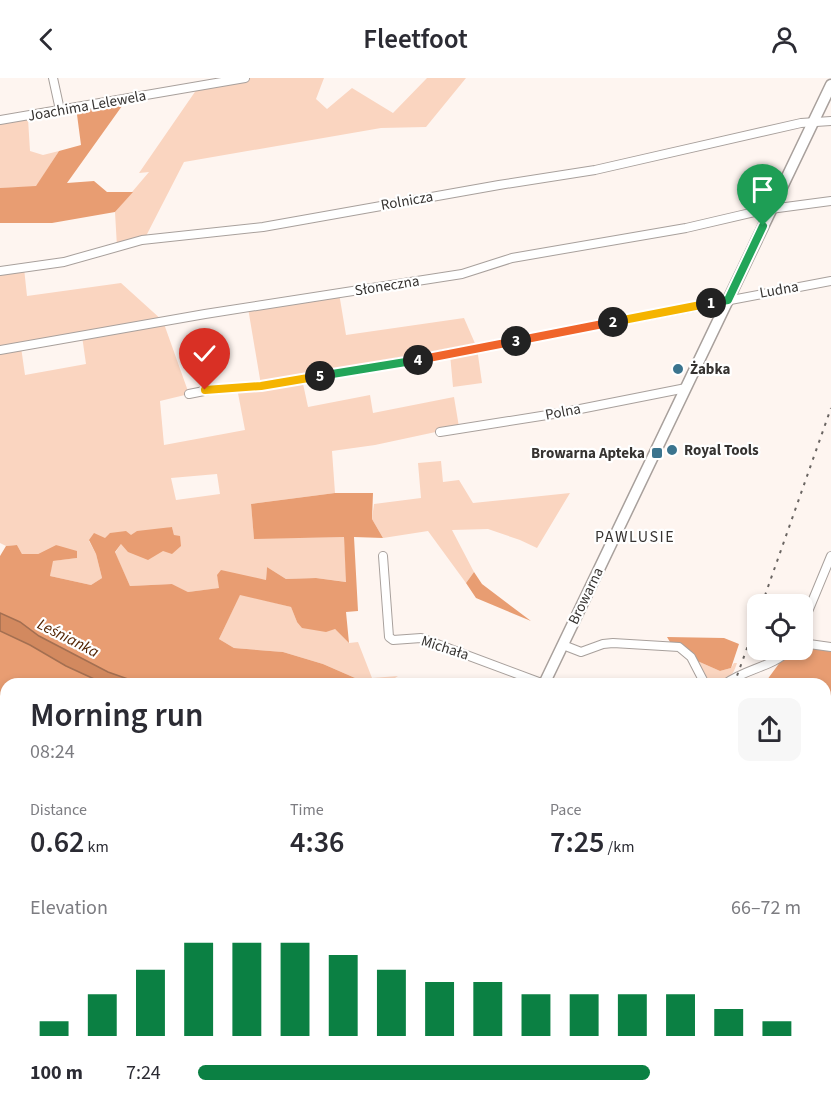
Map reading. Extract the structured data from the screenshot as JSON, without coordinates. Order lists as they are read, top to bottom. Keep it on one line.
{"streets":{"street":["Joachima Lelewela","Rolnicza","Słoneczna","Ludna","Polna","Browarna","Michała"]},"crossings":[["Rolnicza","Browarna"],["Słoneczna","Browarna"],["Ludna","Browarna"],["Polna","Browarna"]],"districts":["PAWLUSIE"],"water":["Leśnianka"],"places":{"other":["Żabka","Royal Tools"],"transit":["Browarna Apteka"]},"page":{"header":"Fleetfoot","pins":["1","2","3","4","5"],"heading":["Morning run","08:24"],"stats":[["Distance","0.62 km"],["Time","4:36"],["Pace","7:25 /km"]],"chart":["Elevation","66–72 m"],"list":[{"name":"100 m","note":"7:24"}]}}
